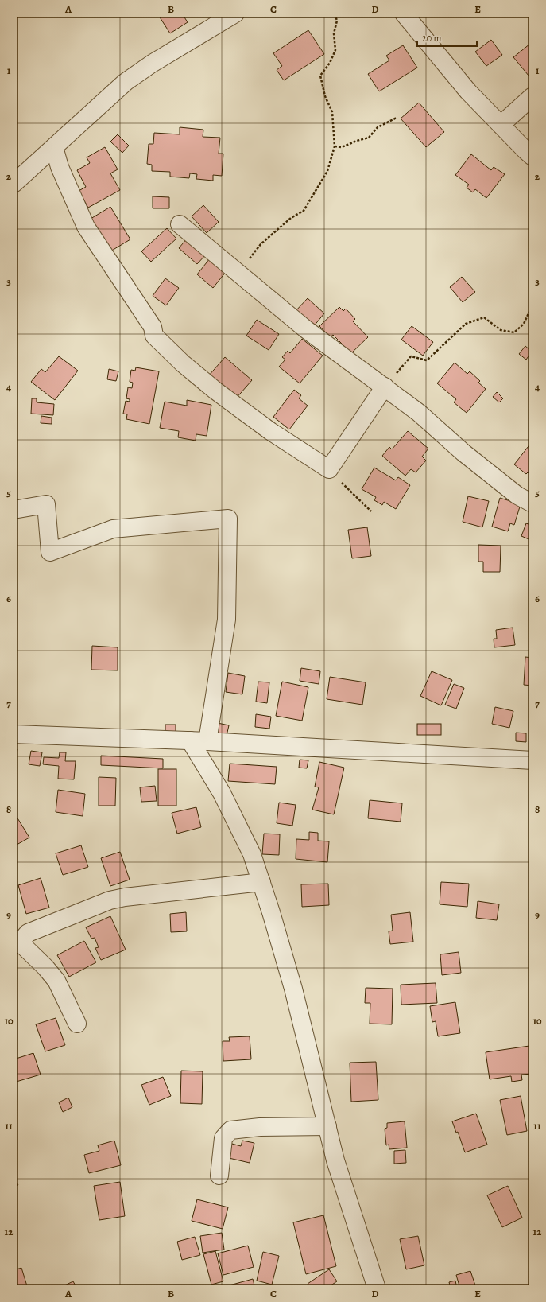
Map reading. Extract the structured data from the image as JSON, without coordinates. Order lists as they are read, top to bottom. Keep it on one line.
{"scale_bar":"20 m","grid":{"columns":["A","B","C","D","E"],"rows":["1","2","3","4","5","6","7","8","9","10","11","12"]}}
